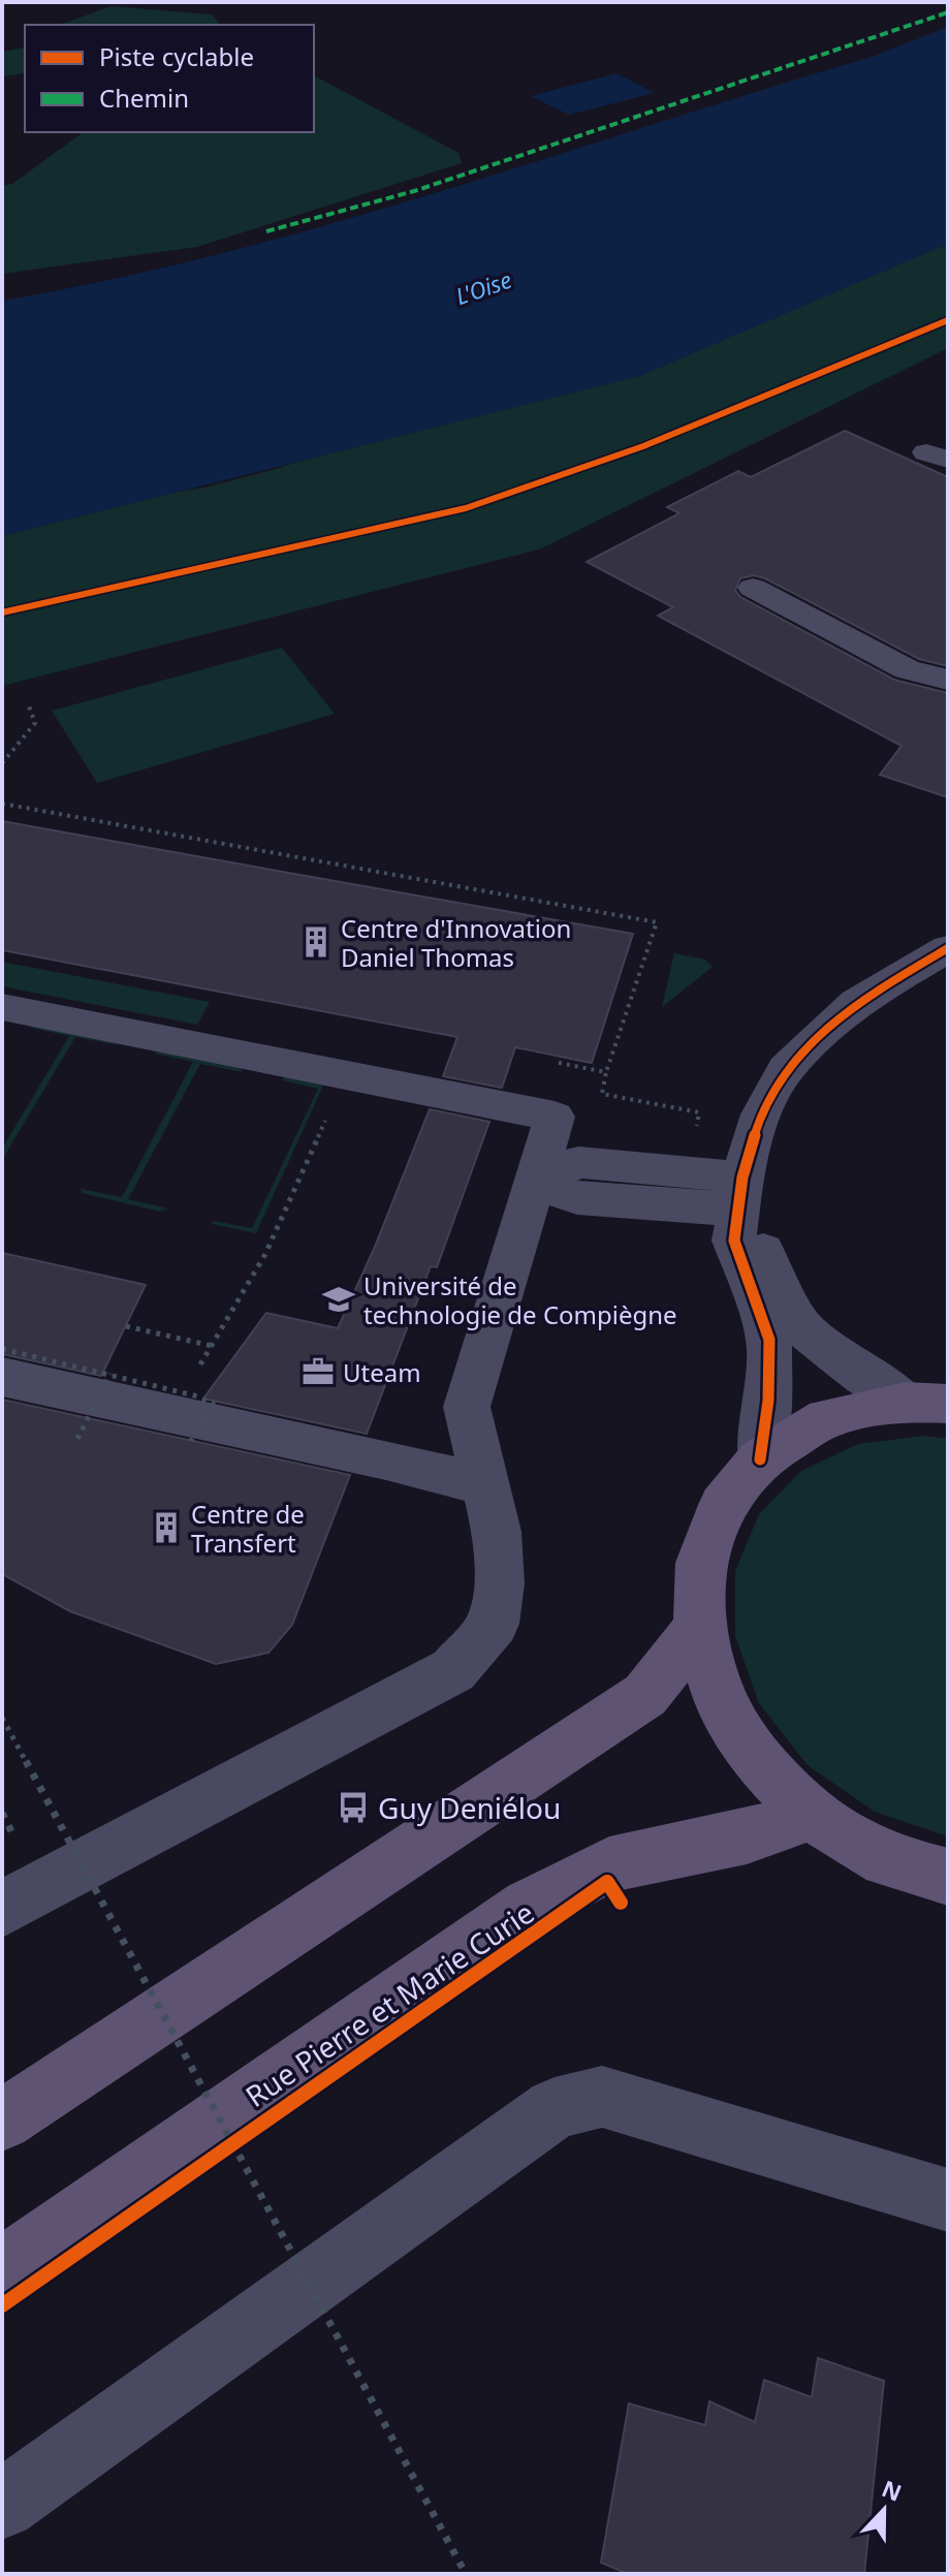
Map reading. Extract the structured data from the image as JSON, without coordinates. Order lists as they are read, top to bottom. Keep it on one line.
{"streets":{"main road":["Rue Pierre et Marie Curie"]},"water":["L'Oise"],"places":{"building":["Centre d'Innovation Daniel Thomas","Centre de Transfert"],"school or university":["Université de technologie de Compiègne"],"office":["Uteam"],"bus stop":["Guy Deniélou"]},"legend":["Piste cyclable","Chemin"],"north":"top"}
